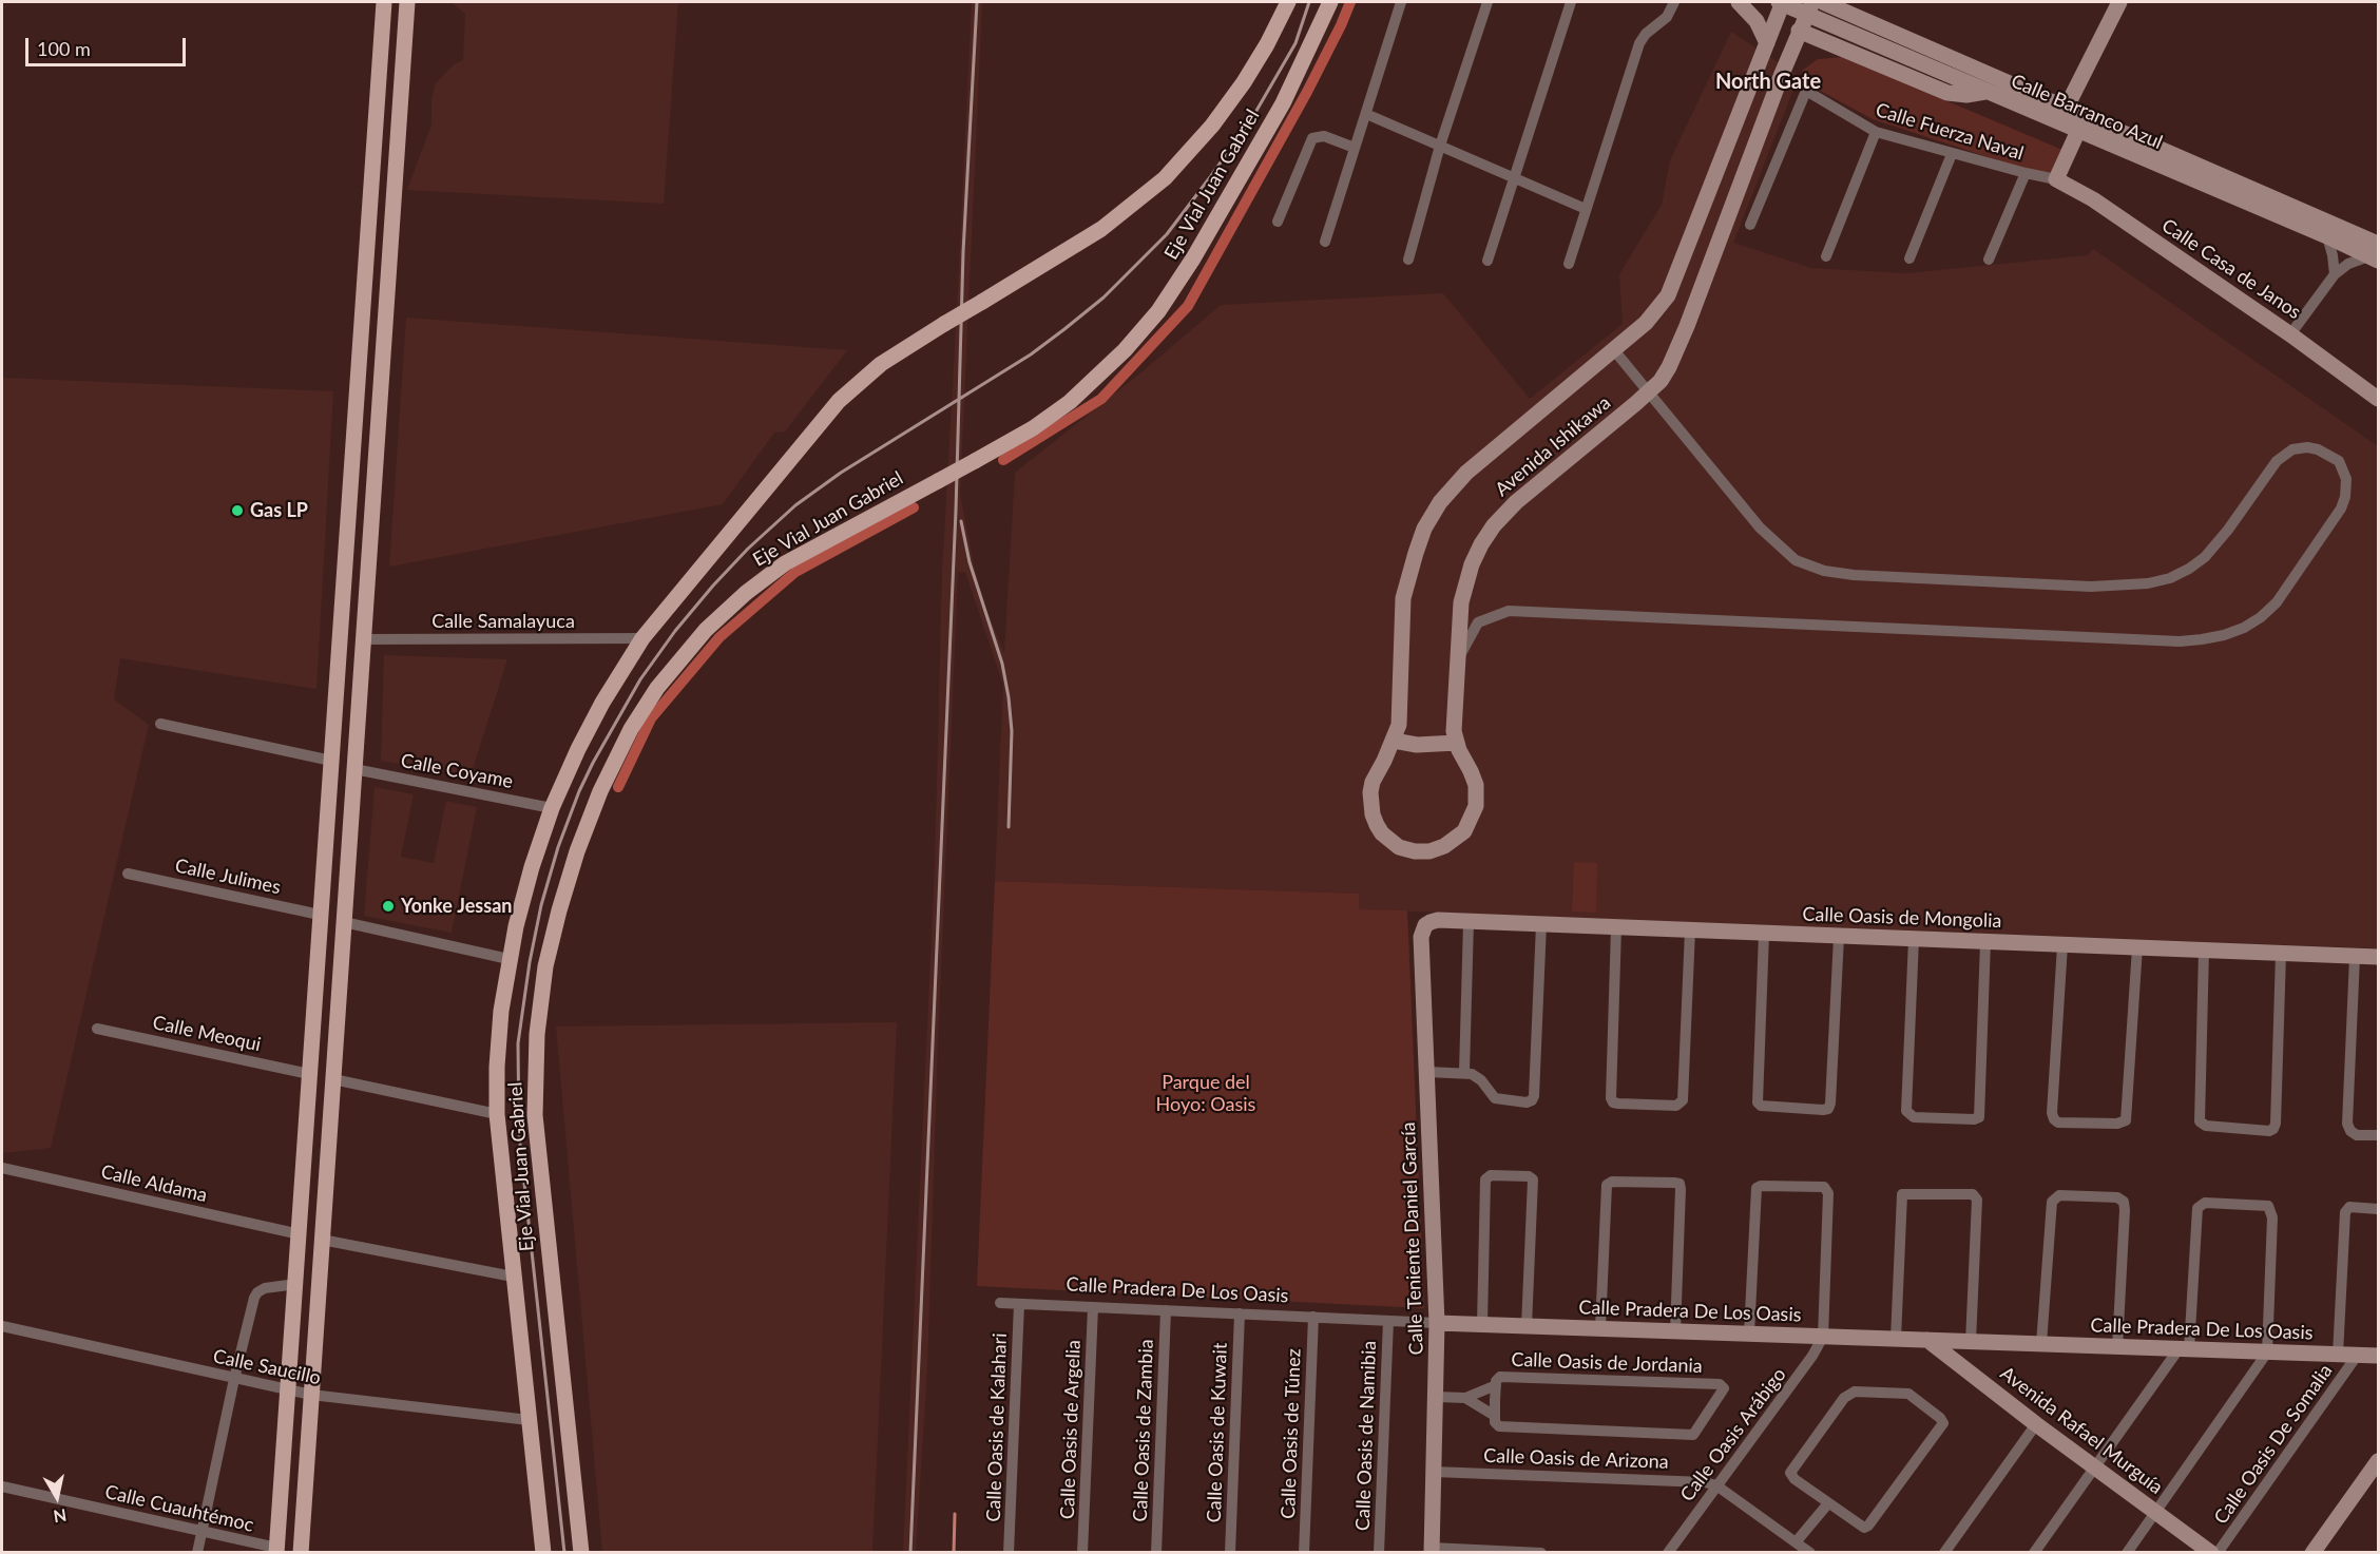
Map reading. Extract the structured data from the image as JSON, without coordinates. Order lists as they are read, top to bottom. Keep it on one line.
{"streets":{"main road":["Eje Vial Juan Gabriel"],"street":["Calle Barranco Azul","Calle Fuerza Naval","Calle Casa de Janos","Avenida Ishikawa","Calle Samalayuca","Calle Coyame","Calle Julimes","Calle Oasis de Mongolia","Calle Meoqui","Calle Aldama","Calle Teniente Daniel García","Calle Pradera De Los Oasis","Calle Oasis de Jordania","Calle Saucillo","Calle Oasis de Kalahari","Calle Oasis de Argelia","Calle Oasis de Zambia","Avenida Rafael Murguía","Calle Oasis de Kuwait","Calle Oasis de Túnez","Calle Oasis Arábigo","Calle Oasis de Namibia","Calle Oasis De Somalia","Calle Oasis de Arizona","Calle Cuauhtémoc"]},"crossings":[["Calle Barranco Azul","Avenida Ishikawa"],["Calle Fuerza Naval","Calle Casa de Janos"],["Eje Vial Juan Gabriel","Calle Samalayuca"],["Eje Vial Juan Gabriel","Calle Coyame"],["Eje Vial Juan Gabriel","Calle Saucillo"],["Calle Oasis de Mongolia","Calle Teniente Daniel García"],["Calle Teniente Daniel García","Calle Pradera De Los Oasis"],["Calle Teniente Daniel García","Calle Oasis de Jordania"],["Calle Teniente Daniel García","Calle Oasis de Arizona"],["Calle Pradera De Los Oasis","Calle Oasis de Kalahari"],["Calle Pradera De Los Oasis","Calle Oasis de Argelia"],["Calle Pradera De Los Oasis","Calle Oasis de Zambia"],["Calle Pradera De Los Oasis","Avenida Rafael Murguía"],["Calle Pradera De Los Oasis","Calle Oasis de Kuwait"],["Calle Pradera De Los Oasis","Calle Oasis de Túnez"],["Calle Pradera De Los Oasis","Calle Oasis Arábigo"],["Calle Pradera De Los Oasis","Calle Oasis de Namibia"],["Calle Pradera De Los Oasis","Calle Oasis De Somalia"],["Calle Oasis Arábigo","Calle Oasis de Arizona"]],"districts":["North Gate"],"parks":["Parque del Hoyo: Oasis"],"places":["Gas LP","Yonke Jessan"],"scale_bar":"100 m","north":"bottom"}
